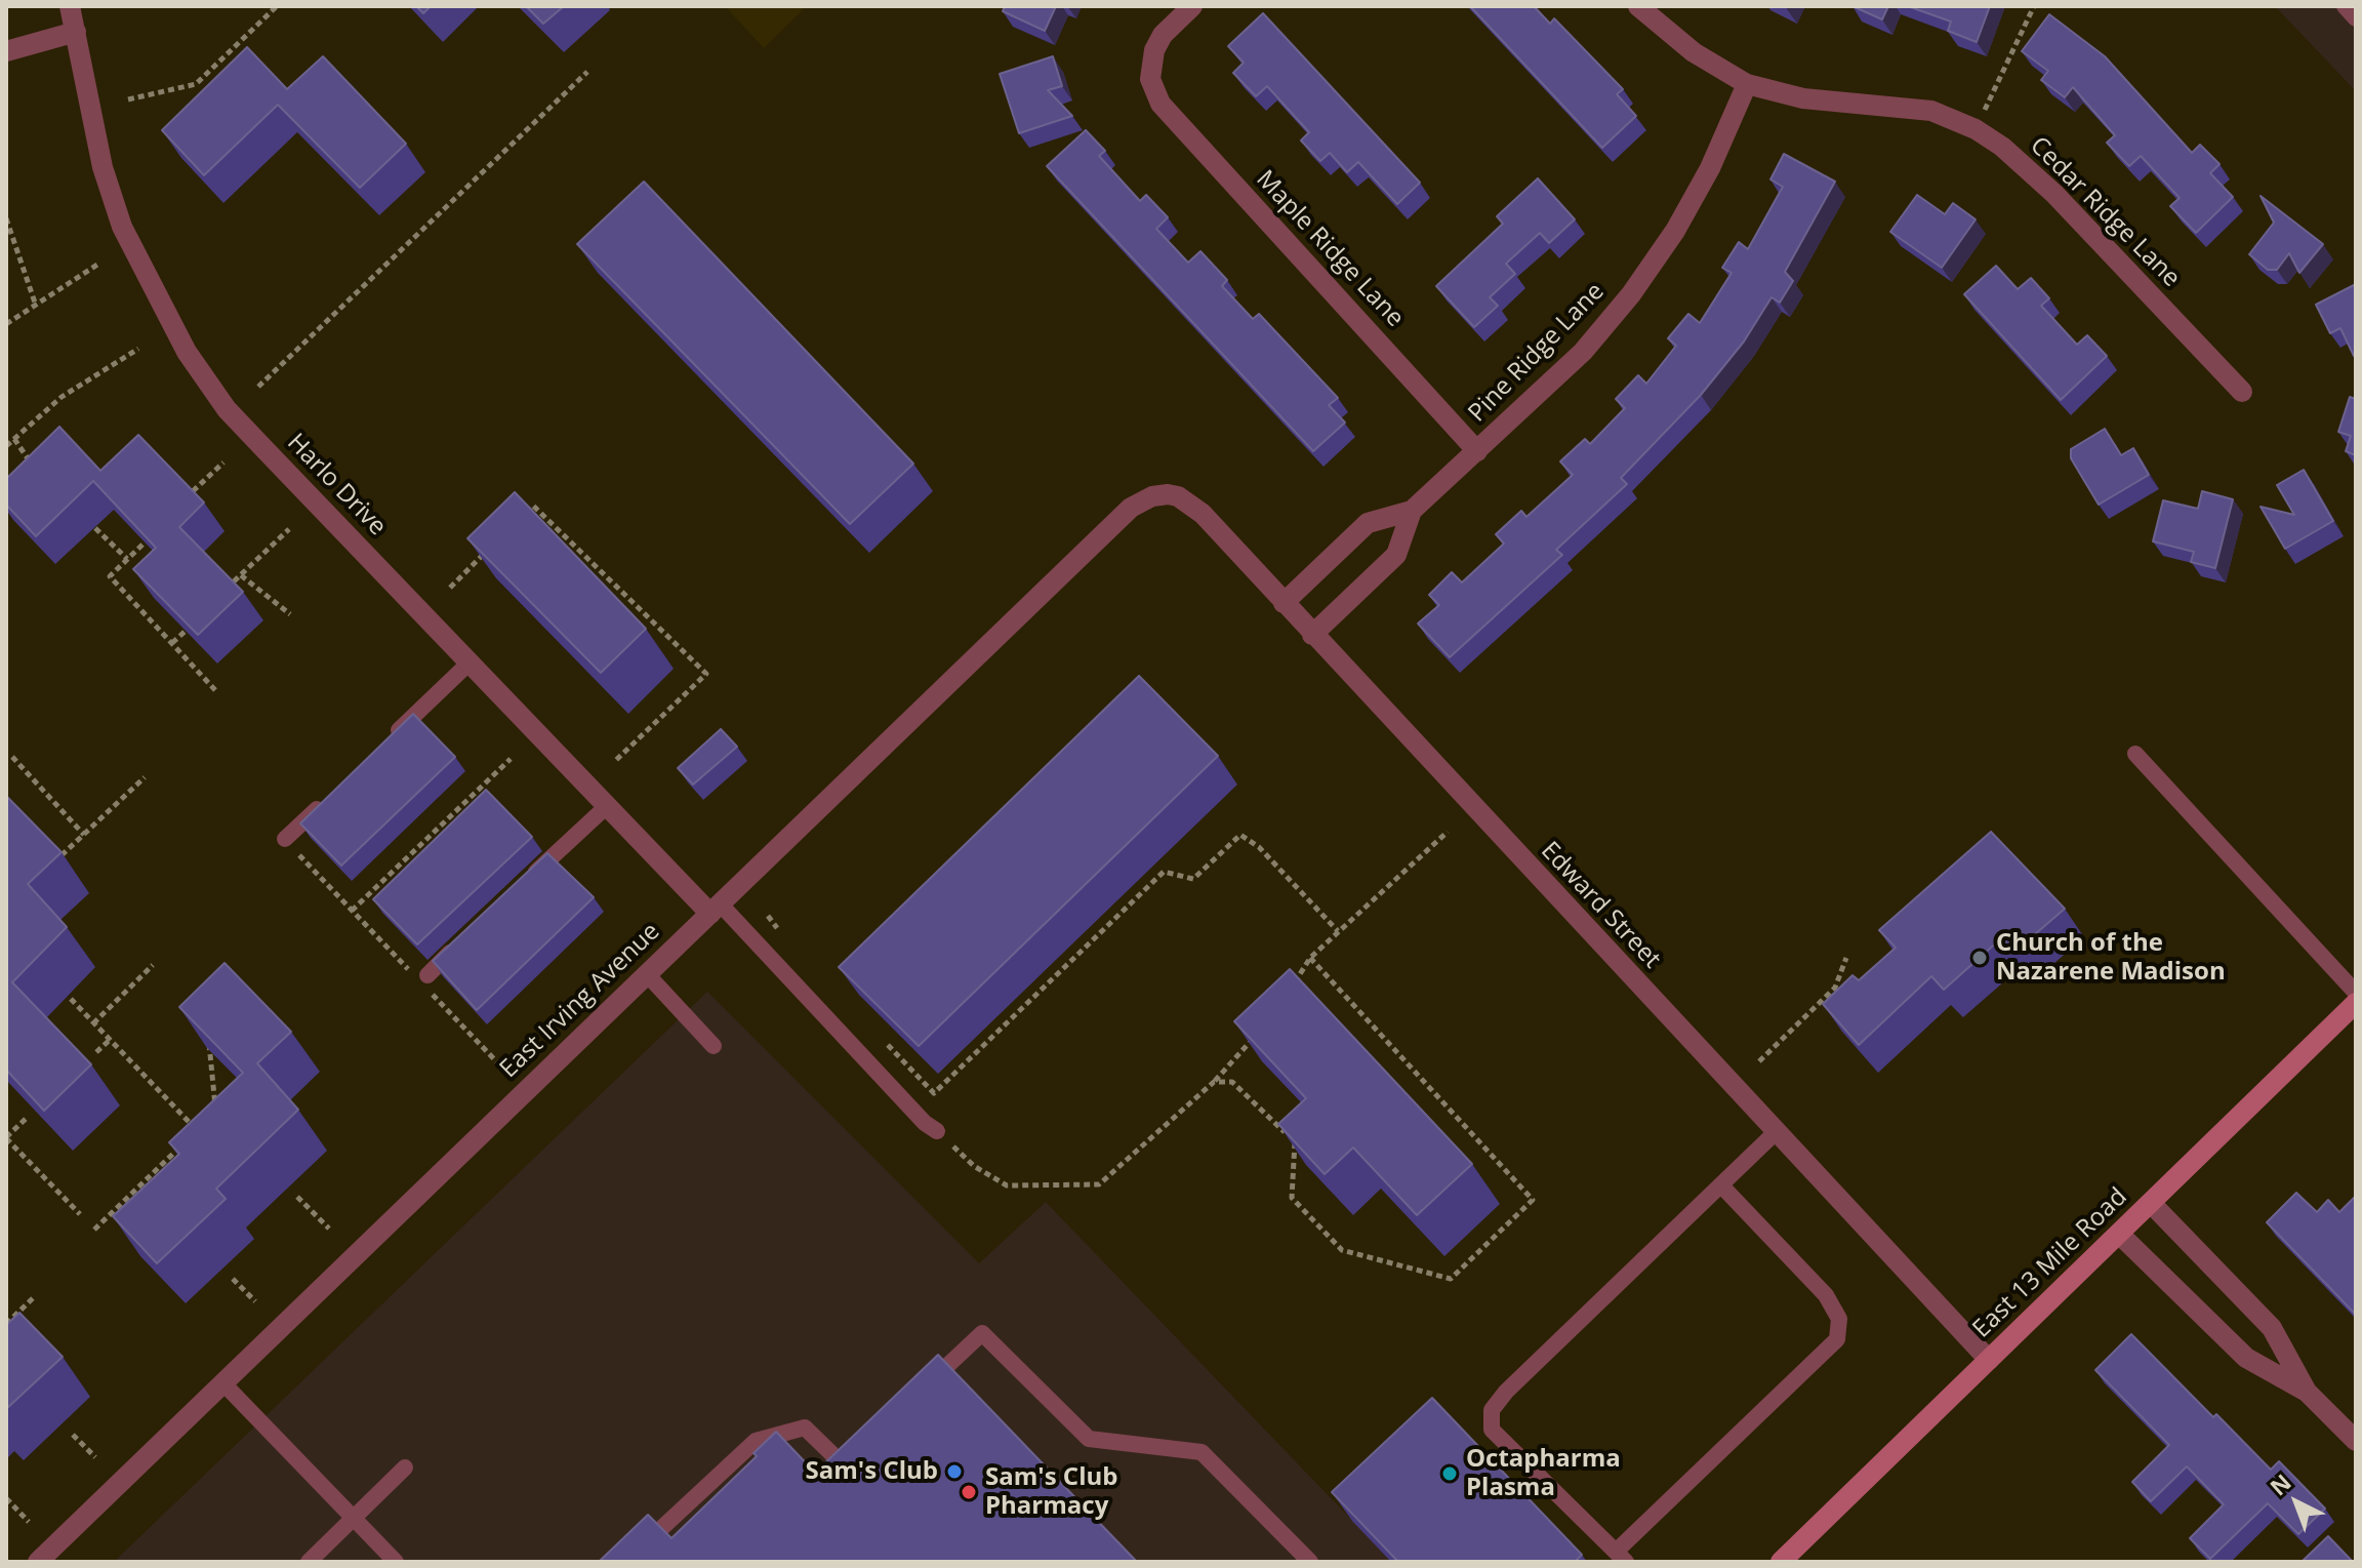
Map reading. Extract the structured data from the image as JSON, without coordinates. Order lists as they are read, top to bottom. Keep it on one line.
{"streets":{"main road":["East 13 Mile Road"],"street":["Cedar Ridge Lane","Maple Ridge Lane","Pine Ridge Lane","Harlo Drive","Edward Street","East Irving Avenue"]},"crossings":[["Cedar Ridge Lane","Pine Ridge Lane"],["Maple Ridge Lane","Pine Ridge Lane"],["Pine Ridge Lane","Edward Street"],["Harlo Drive","East Irving Avenue"],["Edward Street","East Irving Avenue"],["Edward Street","East 13 Mile Road"]],"places":["Church of the Nazarene Madison","Sam's Club","Octapharma Plasma","Sam's Club Pharmacy"],"north":"top left"}
